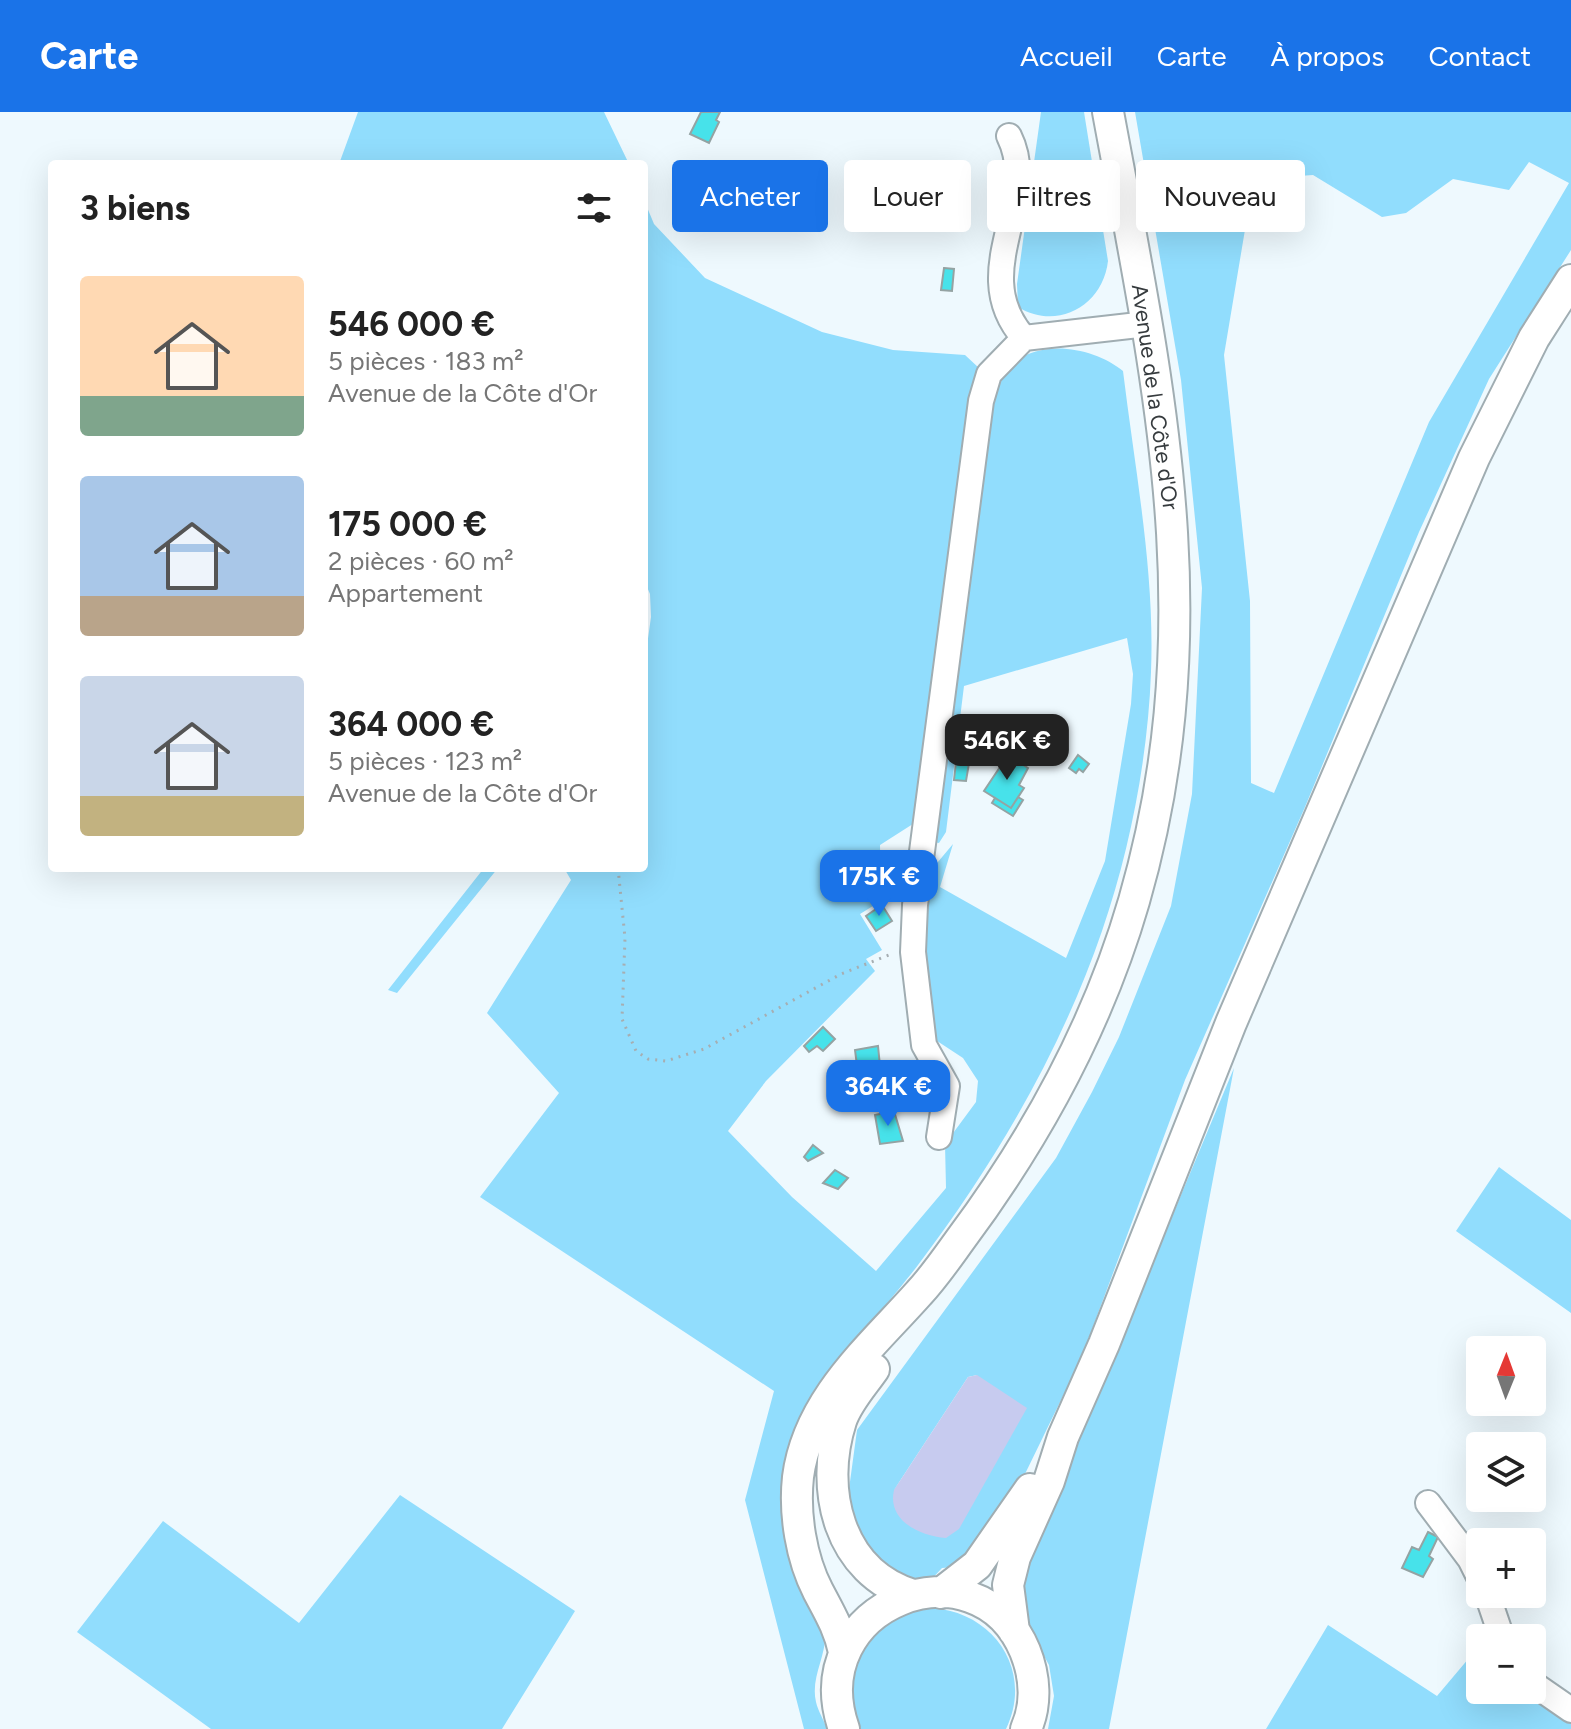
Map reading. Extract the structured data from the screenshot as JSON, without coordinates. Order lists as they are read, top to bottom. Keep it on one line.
{"streets":{"main road":["Avenue de la Côte d'Or"]},"north":"top","page":{"header":"Carte","nav":["Accueil","Carte","À propos","Contact"],"chip":["Acheter","Louer","Filtres","Nouveau"],"heading":"3 biens","list":[{"name":"546 000 €","note":"5 pièces · 183 m² · Avenue de la Côte d'Or"},{"name":"175 000 €","note":"2 pièces · 60 m² · Appartement"},{"name":"364 000 €","note":"5 pièces · 123 m² · Avenue de la Côte d'Or"}],"price":["546K €","175K €","364K €"],"map_buttons":["+","−"]}}
